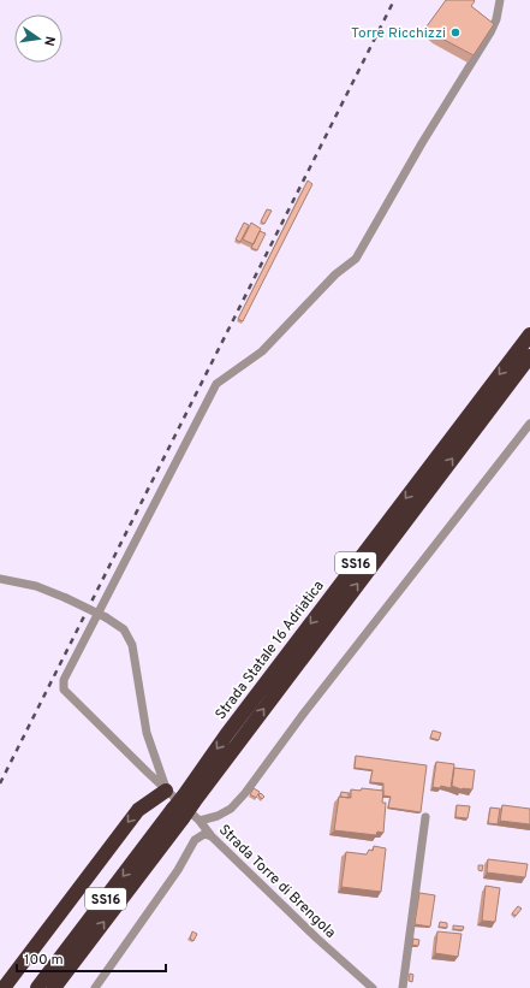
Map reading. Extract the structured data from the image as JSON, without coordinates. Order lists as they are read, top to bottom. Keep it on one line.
{"streets":{"highway":["SS16","Strada Statale 16 Adriatica"],"street":["Strada Torre di Brengola"]},"places":["Torre Ricchizzi"],"scale_bar":"100 m","north":"right"}
